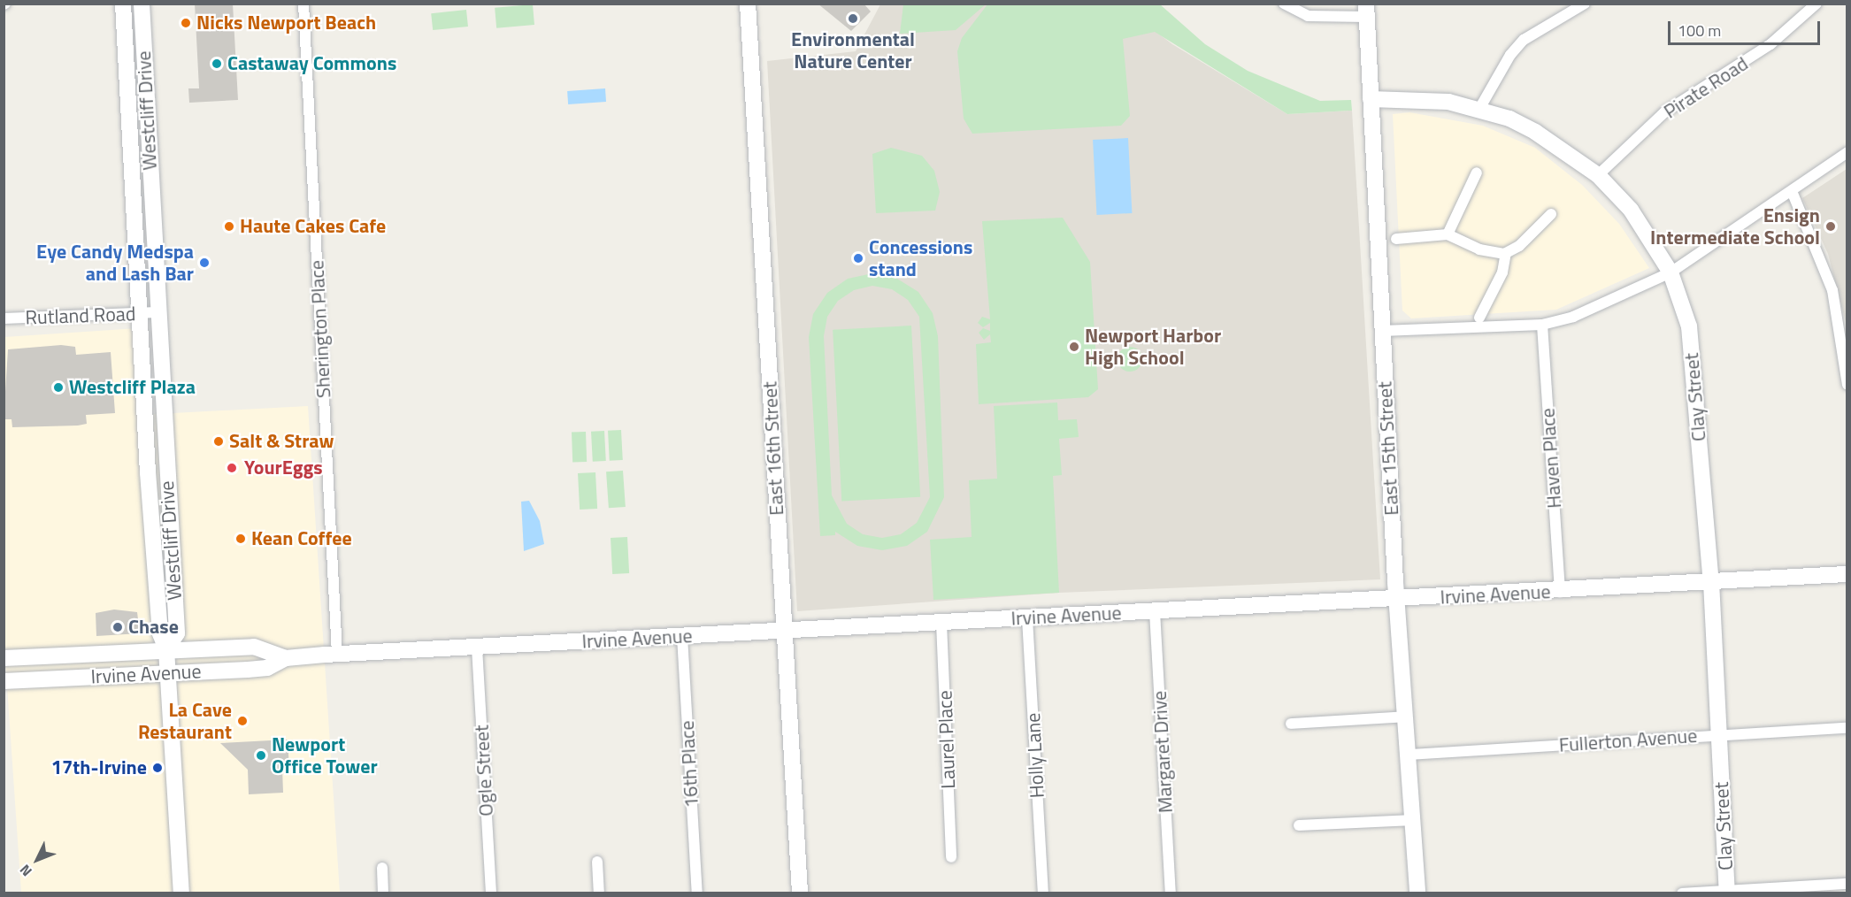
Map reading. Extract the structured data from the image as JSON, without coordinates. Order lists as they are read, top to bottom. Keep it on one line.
{"streets":{"street":["Pirate Road","Westcliff Drive","Rutland Road","Sherington Place","Clay Street","East 16th Street","East 15th Street","Haven Place","Irvine Avenue","Laurel Place","Fullerton Avenue","Margaret Drive","Holly Lane","16th Place","Ogle Street"]},"crossings":[["Pirate Road","Clay Street"],["Westcliff Drive","Rutland Road"],["Westcliff Drive","Irvine Avenue"],["Sherington Place","Irvine Avenue"],["Clay Street","East 15th Street"],["Clay Street","Irvine Avenue"],["Clay Street","Fullerton Avenue"],["East 16th Street","Irvine Avenue"],["East 15th Street","Irvine Avenue"],["East 15th Street","Fullerton Avenue"],["Haven Place","Irvine Avenue"],["Irvine Avenue","Laurel Place"],["Irvine Avenue","Margaret Drive"],["Irvine Avenue","Holly Lane"],["Irvine Avenue","16th Place"],["Irvine Avenue","Ogle Street"]],"places":["Environmental Nature Center","Nicks Newport Beach","Castaway Commons","Haute Cakes Cafe","Ensign Intermediate School","Concessions stand","Eye Candy Medspa and Lash Bar","Newport Harbor High School","Westcliff Plaza","Salt & Straw","YourEggs","Kean Coffee","Chase","La Cave Restaurant","Newport Office Tower","17th-Irvine"],"scale_bar":"100 m","north":"bottom left"}
